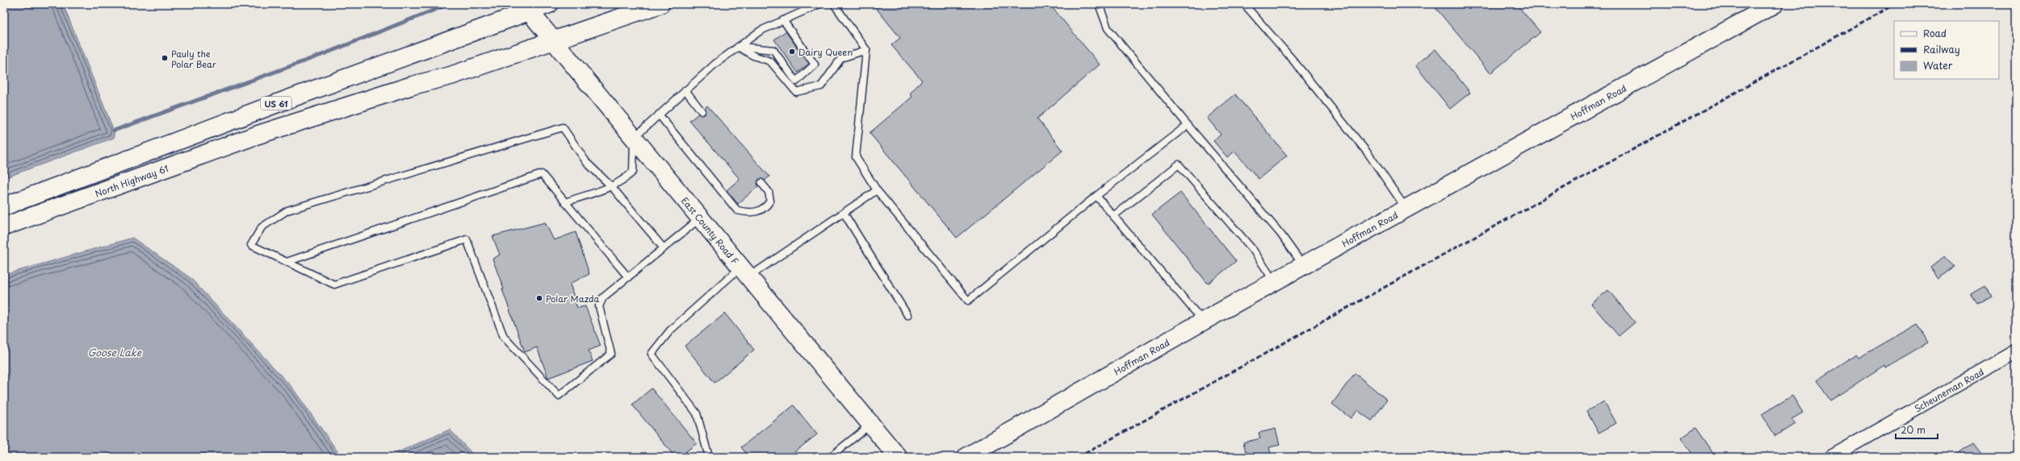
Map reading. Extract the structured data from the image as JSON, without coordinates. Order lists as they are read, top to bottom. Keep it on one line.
{"streets":{"street":["Hoffman Road","US 61","North Highway 61","East County Road F","Scheuneman Road"]},"crossings":[["US 61","East County Road F"],["North Highway 61","East County Road F"]],"water":["Goose Lake"],"places":["Dairy Queen","Pauly the Polar Bear","Polar Mazda"],"legend":["Road","Railway","Water"],"scale_bar":"20 m"}
